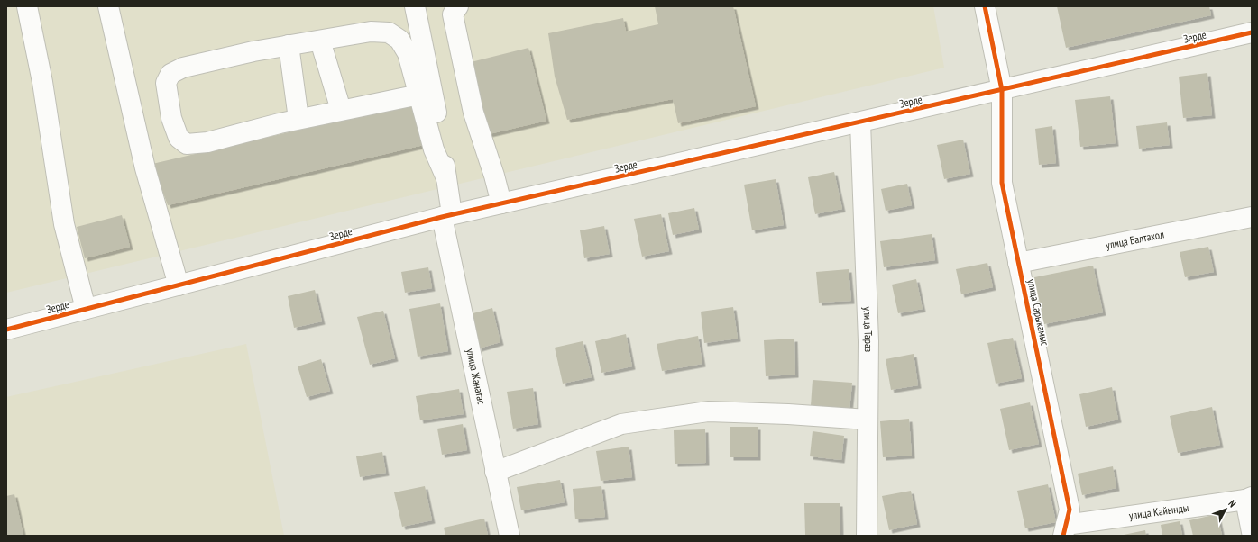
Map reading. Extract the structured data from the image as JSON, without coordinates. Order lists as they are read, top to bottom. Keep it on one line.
{"streets":{"street":["Зерде","улица Балтакол","улица Сарыкамыс","улица Тараз","улица Жанатас","улица Кайынды"]},"crossings":[["Зерде","улица Сарыкамыс"],["Зерде","улица Тараз"],["Зерде","улица Жанатас"],["улица Балтакол","улица Сарыкамыс"],["улица Сарыкамыс","улица Кайынды"]],"north":"top right"}
